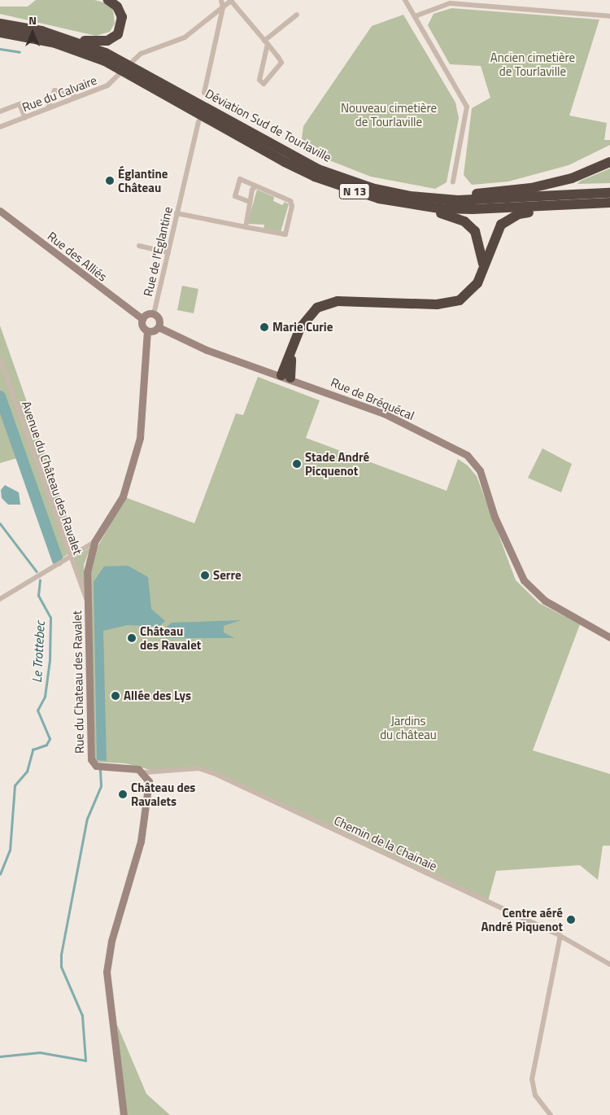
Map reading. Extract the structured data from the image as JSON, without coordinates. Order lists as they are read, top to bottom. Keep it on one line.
{"streets":{"highway":["Déviation Sud de Tourlaville","N 13"],"street":["Rue du Calvaire","Rue de l'Eglantine","Rue des Alliés","Rue de Bréquécal","Avenue du Château des Ravalet","Rue du Chateau des Ravalet","Chemin de la Chainaie"]},"crossings":[["Rue de l'Eglantine","Rue des Alliés"],["Rue de l'Eglantine","Rue de Bréquécal"],["Rue de l'Eglantine","Rue du Chateau des Ravalet"],["Rue des Alliés","Rue de Bréquécal"],["Rue des Alliés","Rue du Chateau des Ravalet"],["Rue de Bréquécal","Rue du Chateau des Ravalet"],["Avenue du Château des Ravalet","Rue du Chateau des Ravalet"],["Rue du Chateau des Ravalet","Chemin de la Chainaie"]],"water":["Le Trottebec"],"parks":["Ancien cimetière de Tourlaville","Nouveau cimetière de Tourlaville","Jardins du château"],"places":["Églantine Château","Marie Curie","Stade André Picquenot","Serre","Château des Ravalet","Allée des Lys","Château des Ravalets","Centre aéré André Piquenot"],"north":"top"}
